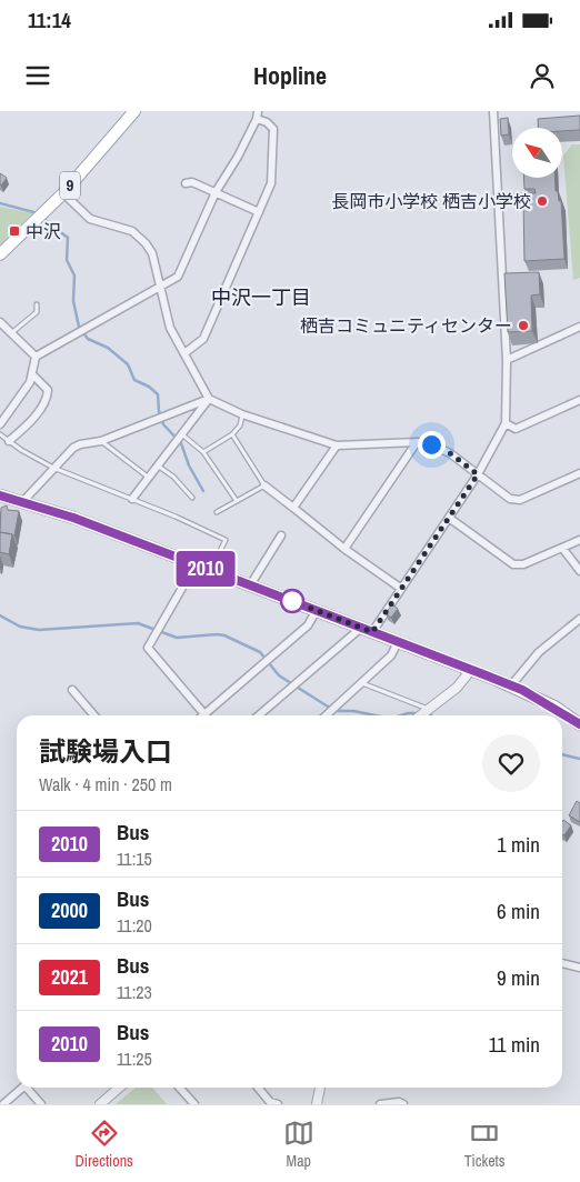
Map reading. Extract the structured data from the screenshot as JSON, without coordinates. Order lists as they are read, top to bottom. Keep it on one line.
{"streets":{"main road":["9"]},"districts":["中沢一丁目"],"places":{"other":["長岡市小学校 栖吉小学校","栖吉コミュニティセンター"],"transit":["中沢"]},"lines":["bus line 2010"],"north":"top left","page":{"status":"11:14","header":"Hopline","on_map":"2010","heading":["試験場入口","Walk · 4 min · 250 m"],"list":[{"mark":"2010","name":"Bus","note":"11:15","value":"1 min"},{"mark":"2000","name":"Bus","note":"11:20","value":"6 min"},{"mark":"2021","name":"Bus","note":"11:23","value":"9 min"},{"mark":"2010","name":"Bus","note":"11:25","value":"11 min"}],"tabs":["Directions","Map","Tickets"]}}
